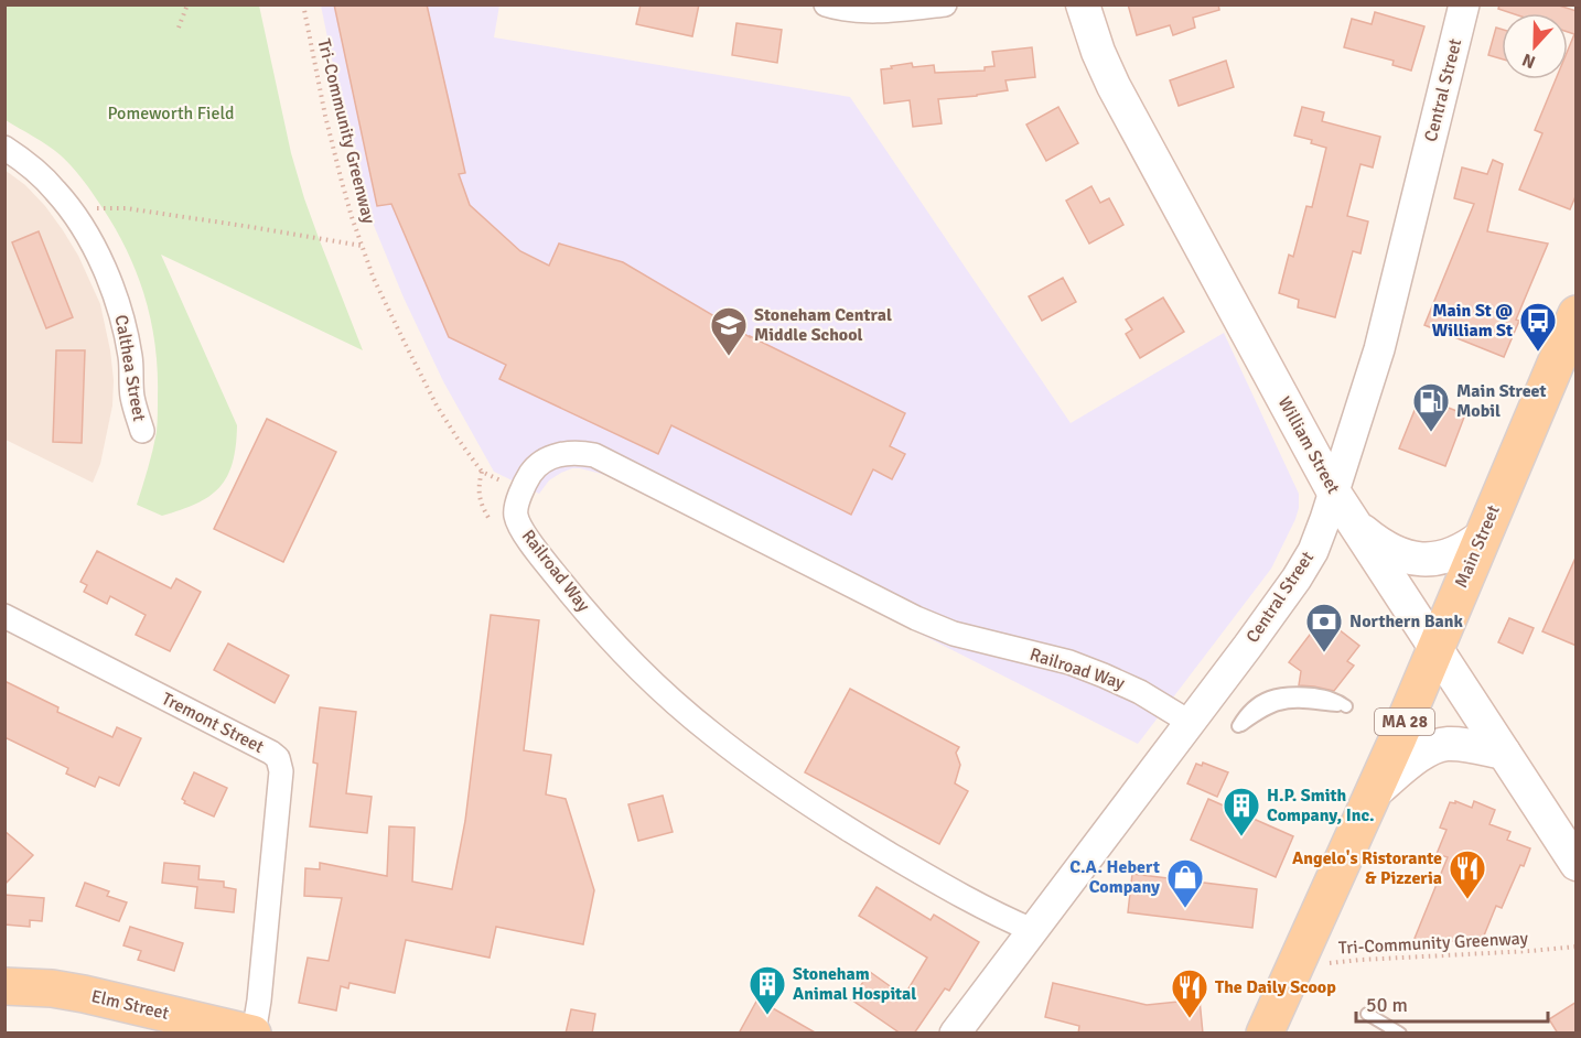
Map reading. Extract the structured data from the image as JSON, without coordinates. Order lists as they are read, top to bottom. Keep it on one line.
{"streets":{"main road":["William Street","Main Street","MA 28","Elm Street"],"street":["Central Street","Calthea Street","Railroad Way","Tremont Street"],"path":["Tri-Community Greenway"]},"crossings":[["Central Street","William Street"],["Central Street","Railroad Way"],["Tri-Community Greenway","Main Street"],["William Street","Main Street"],["Tremont Street","Elm Street"]],"parks":["Pomeworth Field"],"places":{"bus stop":["Main St @ William St"],"school or university":["Stoneham Central Middle School"],"fuel station":["Main Street Mobil"],"bank":["Northern Bank"],"building":["H.P. Smith Company, Inc.","Stoneham Animal Hospital"],"restaurant":["Angelo's Ristorante & Pizzeria","The Daily Scoop"],"shop":["C.A. Hebert Company"]},"scale_bar":"50 m","north":"bottom"}
